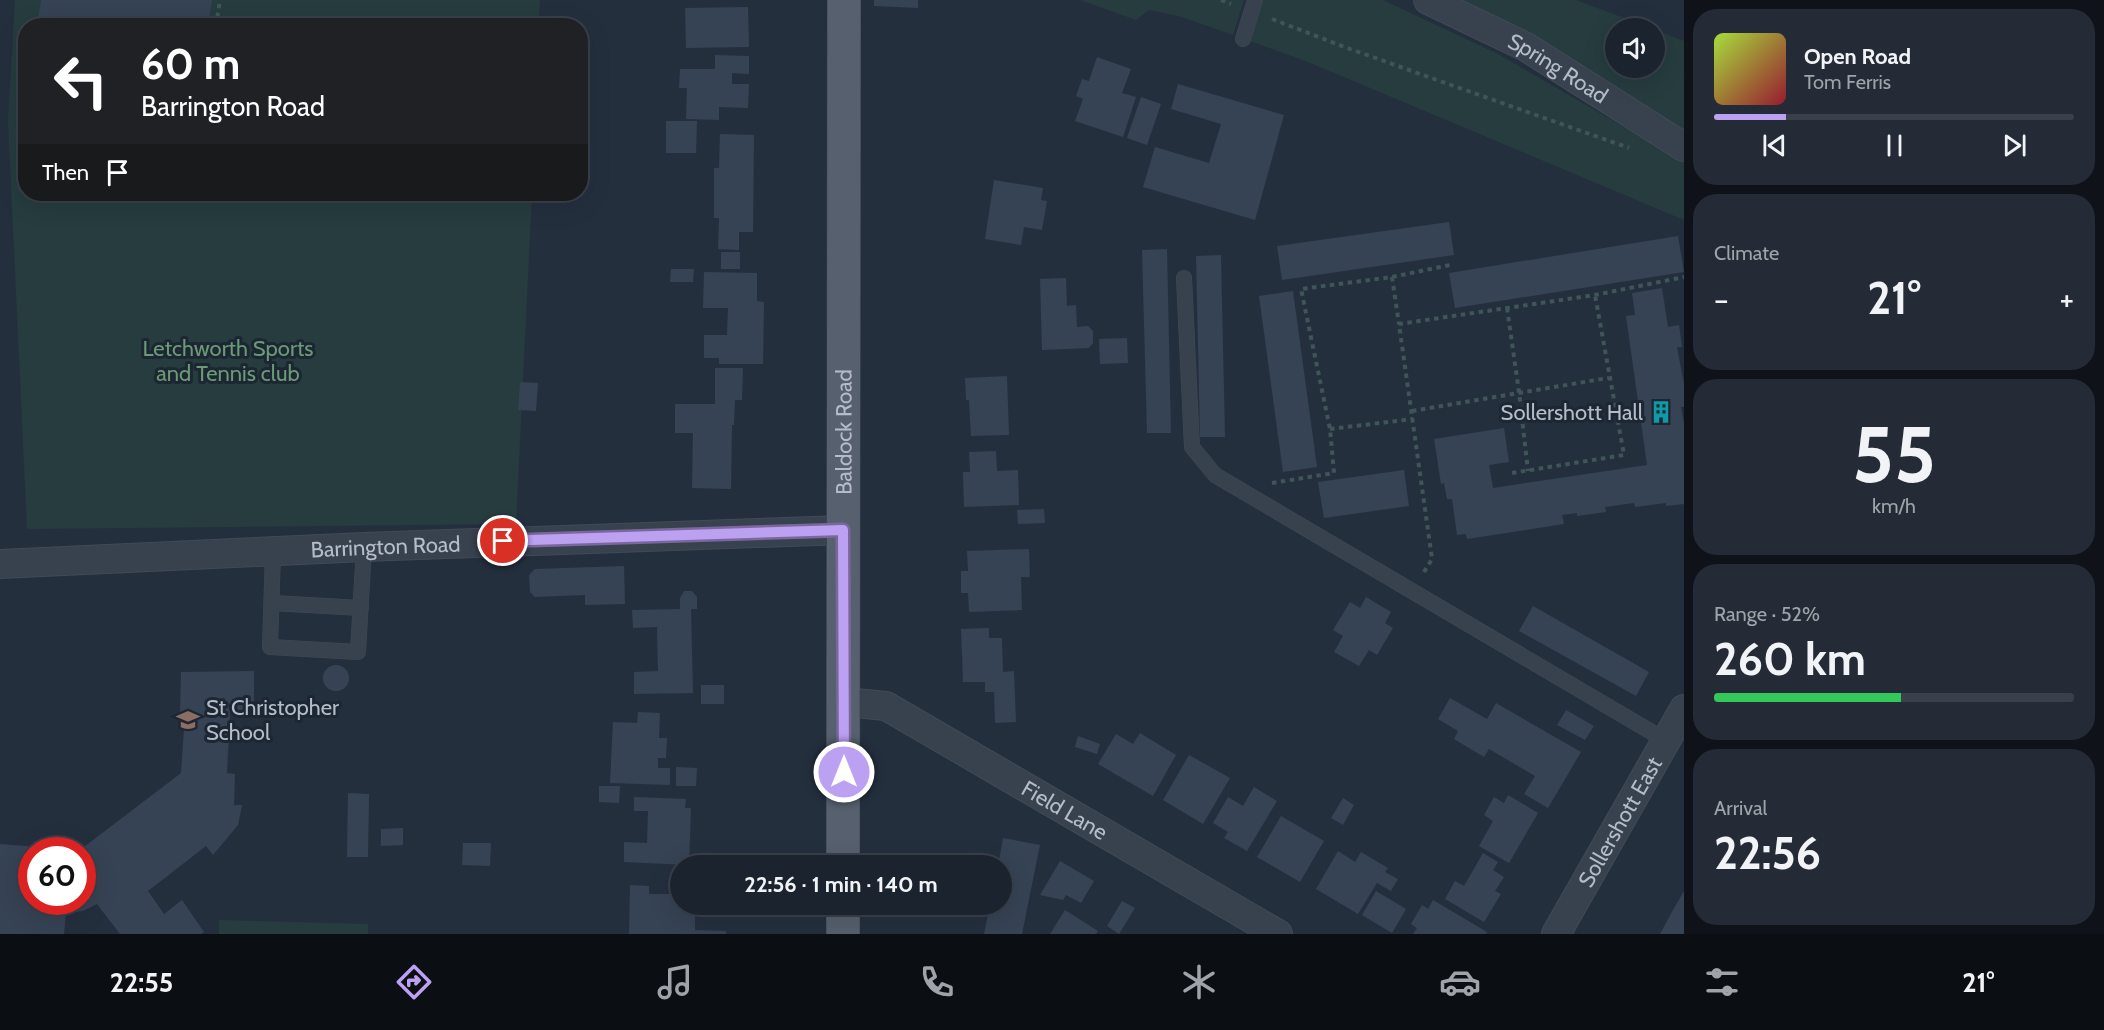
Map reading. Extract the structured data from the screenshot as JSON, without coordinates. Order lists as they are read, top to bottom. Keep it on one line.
{"streets":{"main road":["Baldock Road"],"street":["Spring Road","Barrington Road","Field Lane","Sollershott East"]},"crossings":[["Baldock Road","Barrington Road"],["Baldock Road","Field Lane"]],"parks":["Letchworth Sports and Tennis club"],"places":{"building":["Sollershott Hall"],"school or university":["St Christopher School"]},"page":{"turn":["60 m","Barrington Road"],"song":["Open Road","Tom Ferris"],"then":"Then","tile":["Climate",["55","km/h"],["Range · 52%","260 km"],["Arrival","22:56"]],"heat":["−","21°","+"],"limit":"60","trip":"22:56 · 1 min · 140 m","tabs":["22:55","21°"]}}
